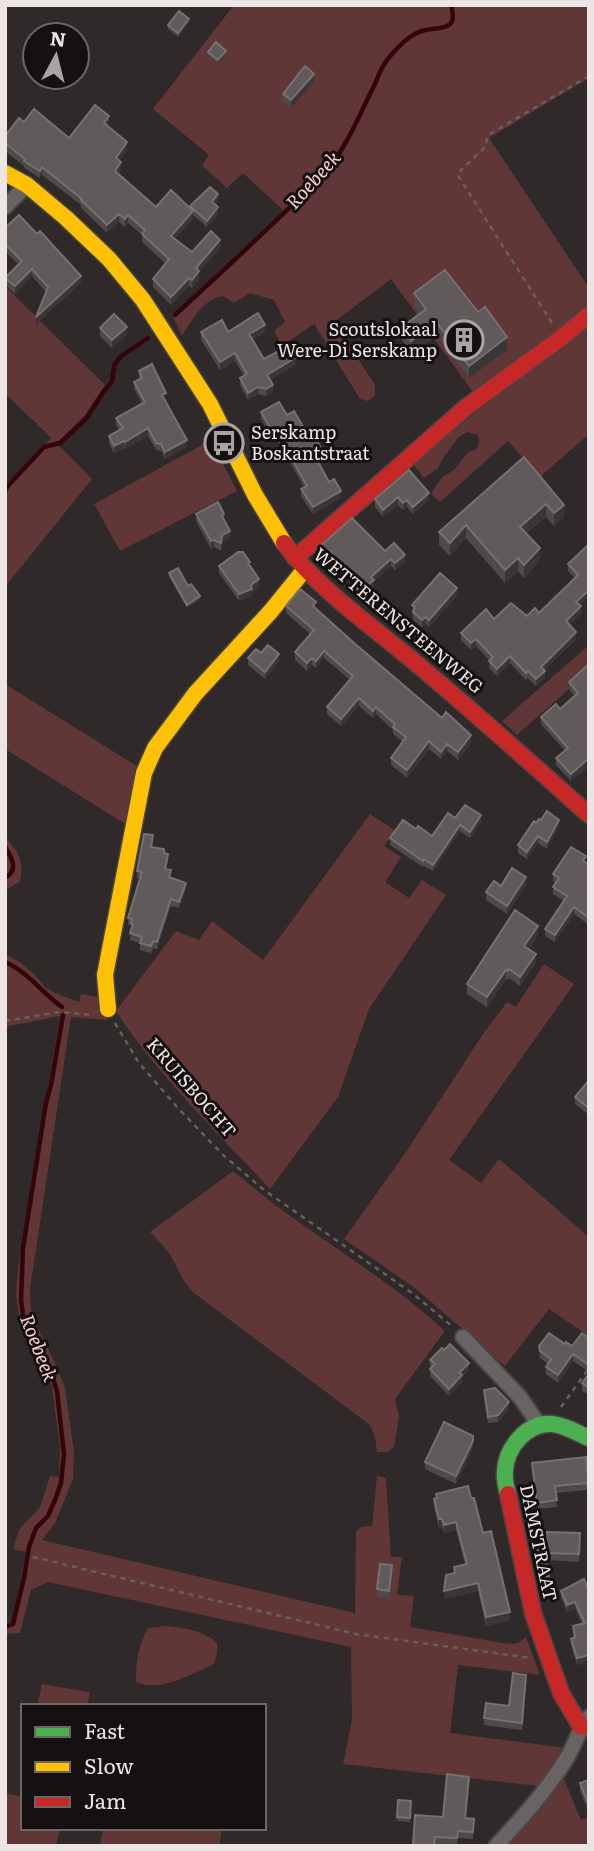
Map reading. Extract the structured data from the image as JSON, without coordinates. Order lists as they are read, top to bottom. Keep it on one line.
{"streets":{"street":["WETTERENSTEENWEG","DAMSTRAAT"],"path":["KRUISBOCHT"]},"water":["Roebeek"],"places":{"building":["Scoutslokaal Were-Di Serskamp"],"bus stop":["Serskamp Boskantstraat"]},"legend":["Fast","Slow","Jam"],"north":"top"}
